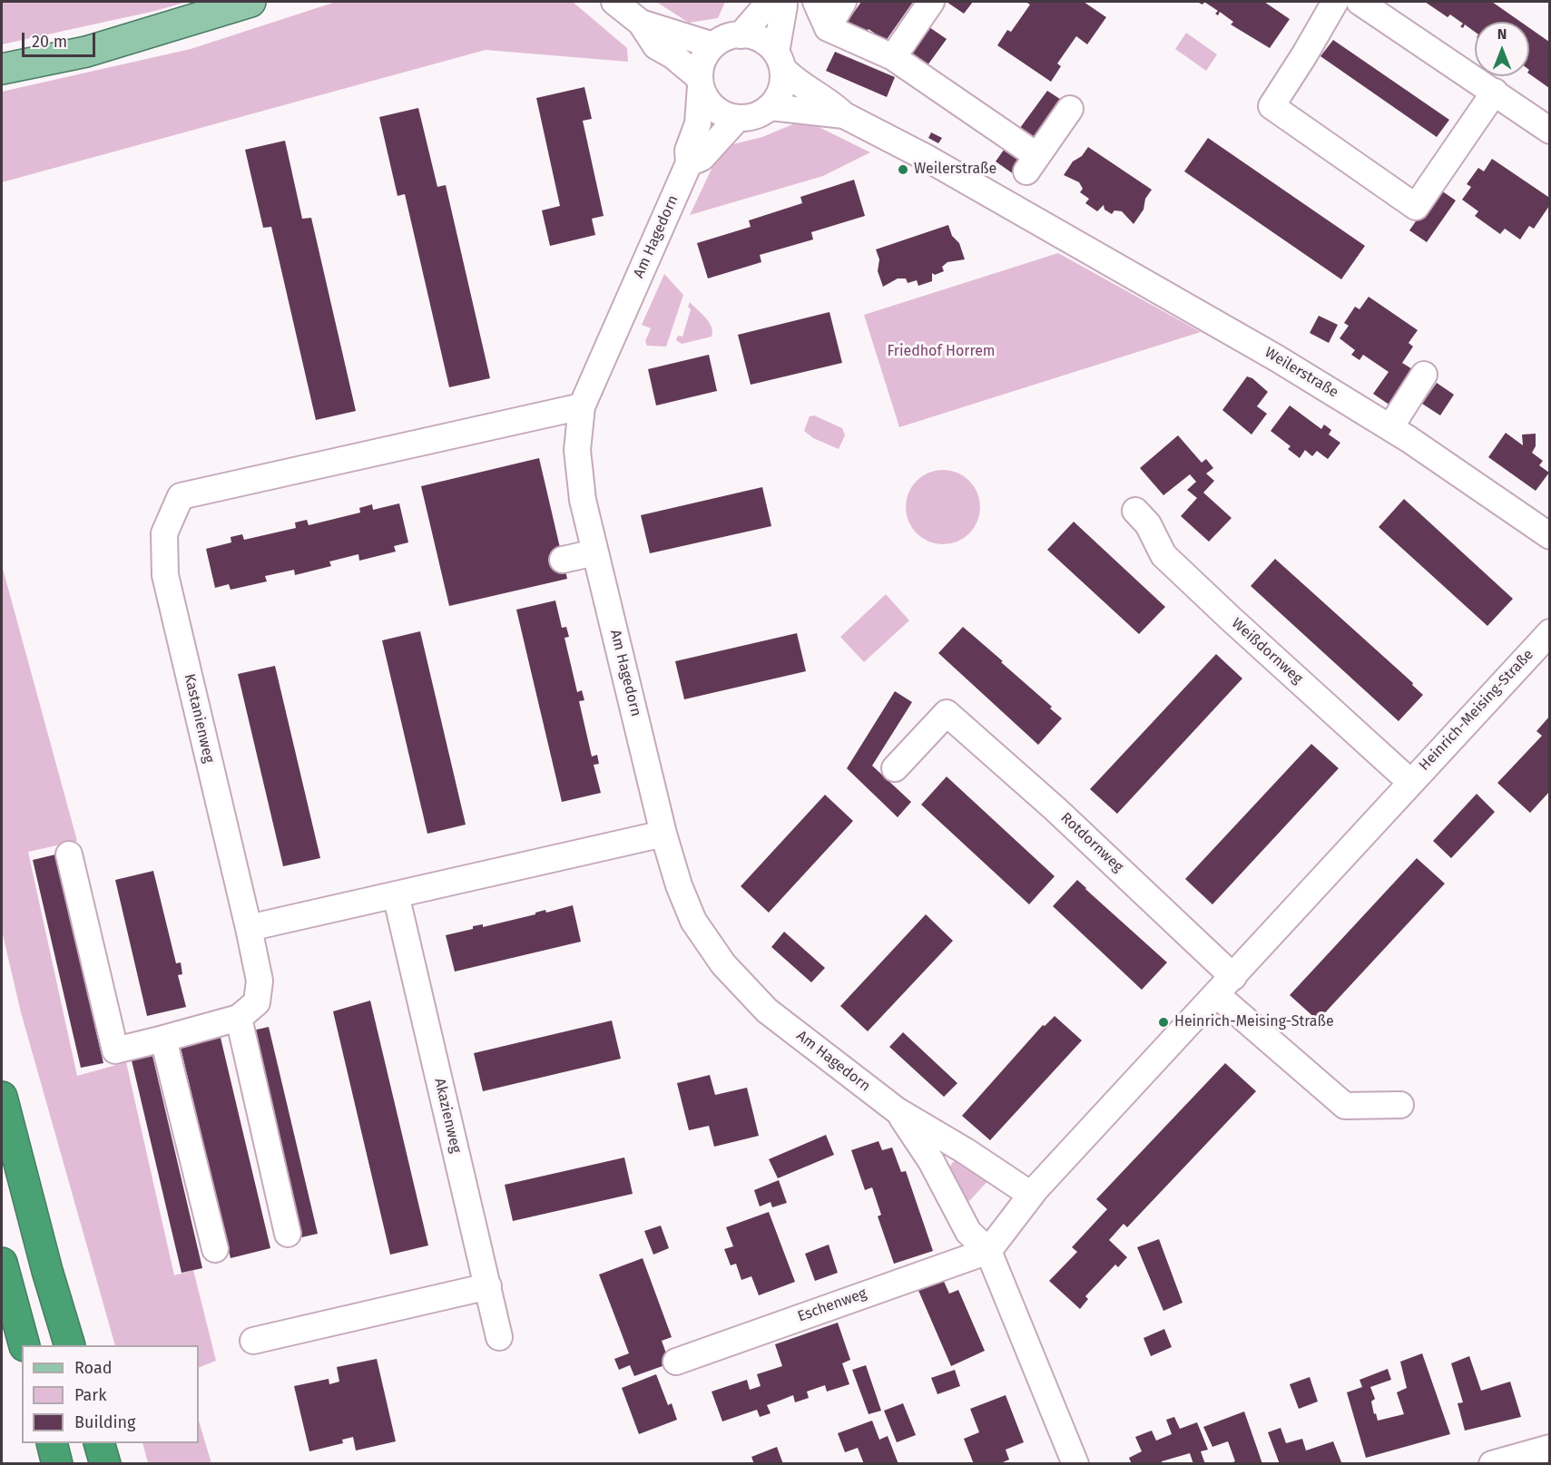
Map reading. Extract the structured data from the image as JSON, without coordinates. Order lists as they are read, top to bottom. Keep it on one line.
{"streets":{"street":["Am Hagedorn","Weilerstraße","Weißdornweg","Heinrich-Meising-Straße","Kastanienweg","Rotdornweg","Akazienweg","Eschenweg"]},"crossings":[["Am Hagedorn","Weilerstraße"],["Am Hagedorn","Heinrich-Meising-Straße"],["Am Hagedorn","Kastanienweg"],["Am Hagedorn","Eschenweg"],["Weißdornweg","Heinrich-Meising-Straße"],["Heinrich-Meising-Straße","Rotdornweg"],["Heinrich-Meising-Straße","Eschenweg"]],"parks":["Friedhof Horrem"],"places":["Weilerstraße","Heinrich-Meising-Straße"],"legend":["Road","Park","Building"],"scale_bar":"20 m","north":"top"}
